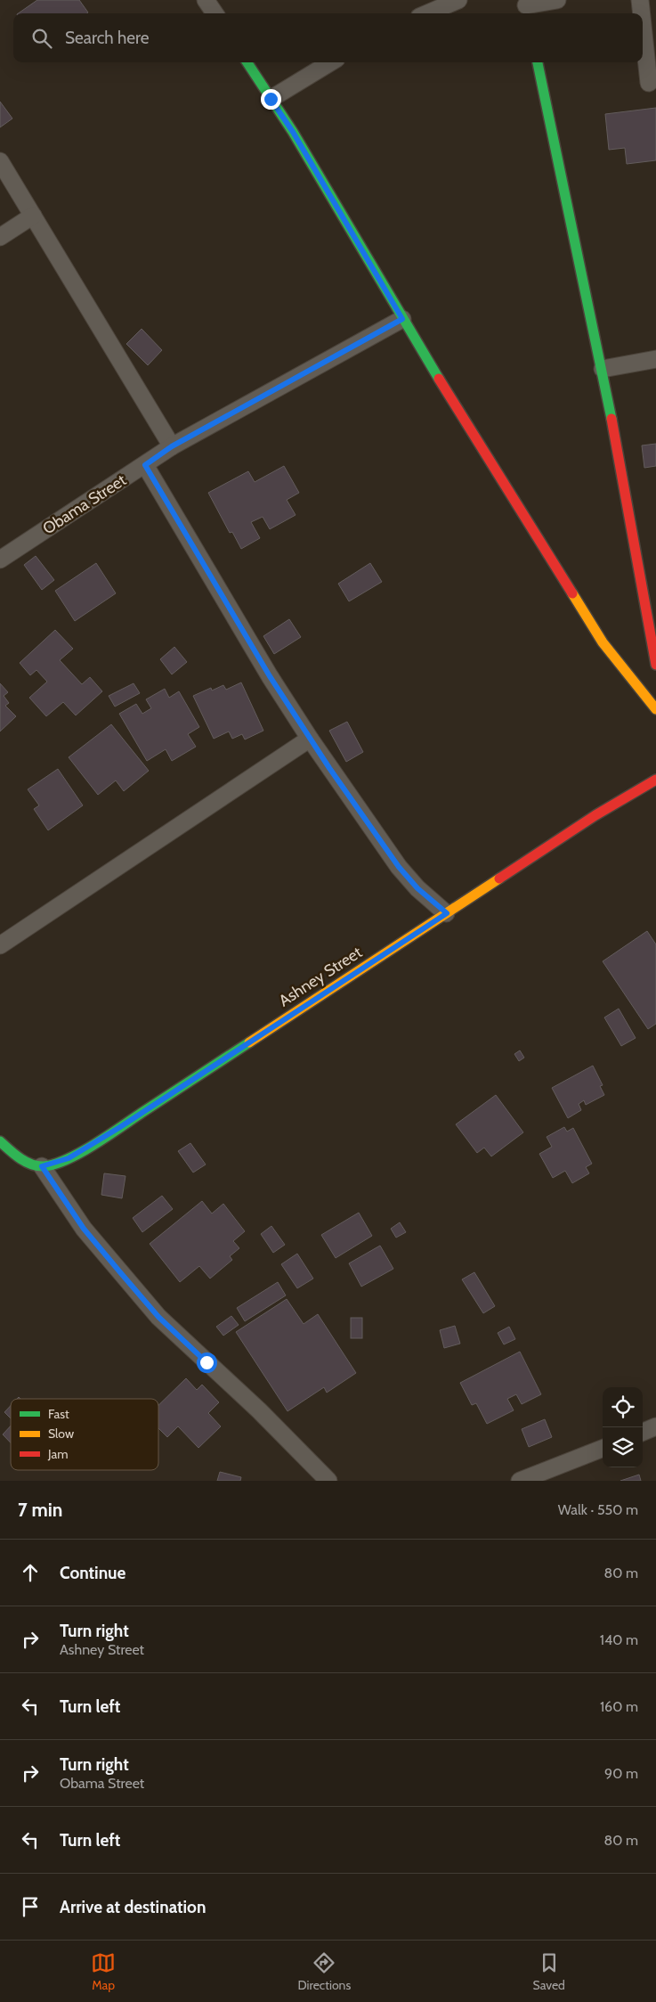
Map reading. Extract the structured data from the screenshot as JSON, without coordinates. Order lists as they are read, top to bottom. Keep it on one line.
{"streets":{"street":["Obama Street","Ashney Street"]},"legend":["Fast","Slow","Jam"],"page":{"search":"Search here","heading":["7 min","Walk · 550 m"],"list":[["Continue","80 m"],["Turn right","Ashney Street","140 m"],["Turn left","160 m"],["Turn right","Obama Street","90 m"],["Turn left","80 m"],"Arrive at destination"],"nav":["Map","Directions","Saved"]}}
